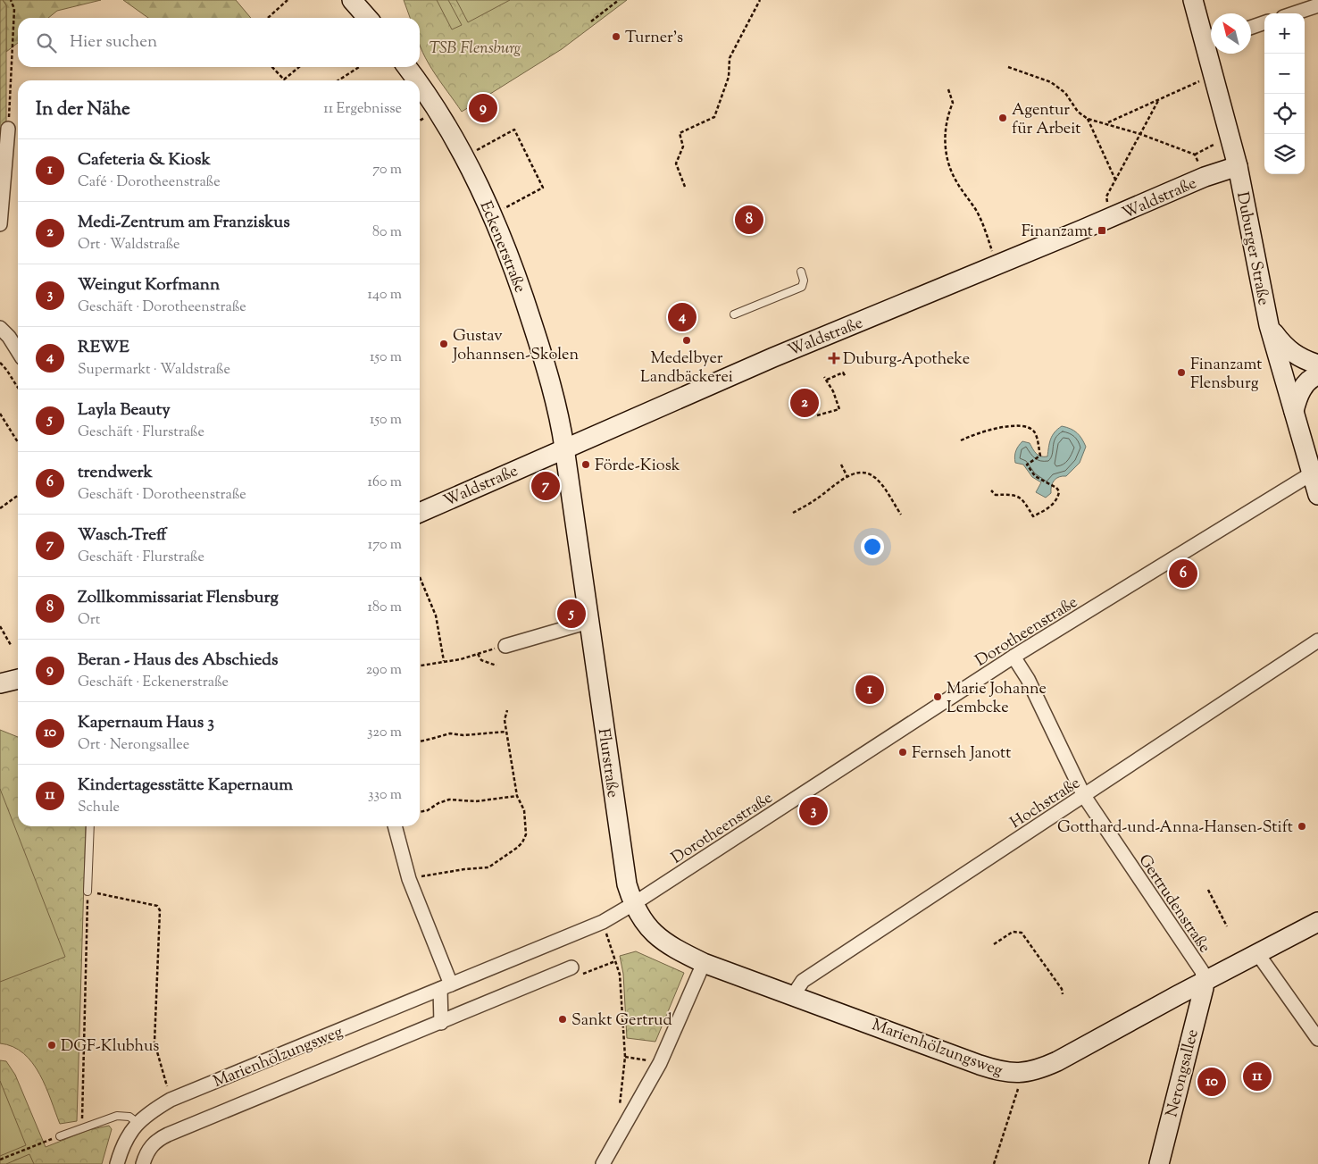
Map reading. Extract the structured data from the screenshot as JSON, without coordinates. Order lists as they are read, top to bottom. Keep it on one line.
{"streets":{"street":["Waldstraße","Eckenerstraße","Duburger Straße","Dorotheenstraße","Flurstraße","Hochstraße","Gertrudenstraße","Marienhölzungsweg","Nerongsallee"]},"crossings":[["Waldstraße","Eckenerstraße"],["Waldstraße","Duburger Straße"],["Waldstraße","Flurstraße"],["Eckenerstraße","Flurstraße"],["Duburger Straße","Dorotheenstraße"],["Dorotheenstraße","Flurstraße"],["Dorotheenstraße","Gertrudenstraße"],["Dorotheenstraße","Marienhölzungsweg"],["Flurstraße","Marienhölzungsweg"],["Hochstraße","Gertrudenstraße"],["Hochstraße","Marienhölzungsweg"],["Gertrudenstraße","Marienhölzungsweg"],["Gertrudenstraße","Nerongsallee"],["Marienhölzungsweg","Nerongsallee"]],"parks":["TSB Flensburg"],"places":{"other":["Turner's","Agentur für Arbeit","Medelbyer Landbäckerei","Gustav Johannsen-Skolen","Finanzamt Flensburg","Förde-Kiosk","Marie Johanne Lembcke","Fernseh Janott","Gotthard-und-Anna-Hansen-Stift","Sankt Gertrud","DGF-Klubhus"],"transit":["Finanzamt"],"health":["Duburg-Apotheke"]},"north":"top left","page":{"map_buttons":["+","−"],"search":"Hier suchen","heading":["In der Nähe","11 Ergebnisse"],"pins":["9","8","4","2","7","6","5","1","3","11","10"],"list":[{"mark":"1","name":"Cafeteria & Kiosk","note":"Café · Dorotheenstraße","value":"70 m"},{"mark":"2","name":"Medi-Zentrum am Franziskus","note":"Ort · Waldstraße","value":"80 m"},{"mark":"3","name":"Weingut Korfmann","note":"Geschäft · Dorotheenstraße","value":"140 m"},{"mark":"4","name":"REWE","note":"Supermarkt · Waldstraße","value":"150 m"},{"mark":"5","name":"Layla Beauty","note":"Geschäft · Flurstraße","value":"150 m"},{"mark":"6","name":"trendwerk","note":"Geschäft · Dorotheenstraße","value":"160 m"},{"mark":"7","name":"Wasch-Treff","note":"Geschäft · Flurstraße","value":"170 m"},{"mark":"8","name":"Zollkommissariat Flensburg","note":"Ort","value":"180 m"},{"mark":"9","name":"Beran - Haus des Abschieds","note":"Geschäft · Eckenerstraße","value":"290 m"},{"mark":"10","name":"Kapernaum Haus 3","note":"Ort · Nerongsallee","value":"320 m"},{"mark":"11","name":"Kindertagesstätte Kapernaum","note":"Schule","value":"330 m"}]}}
